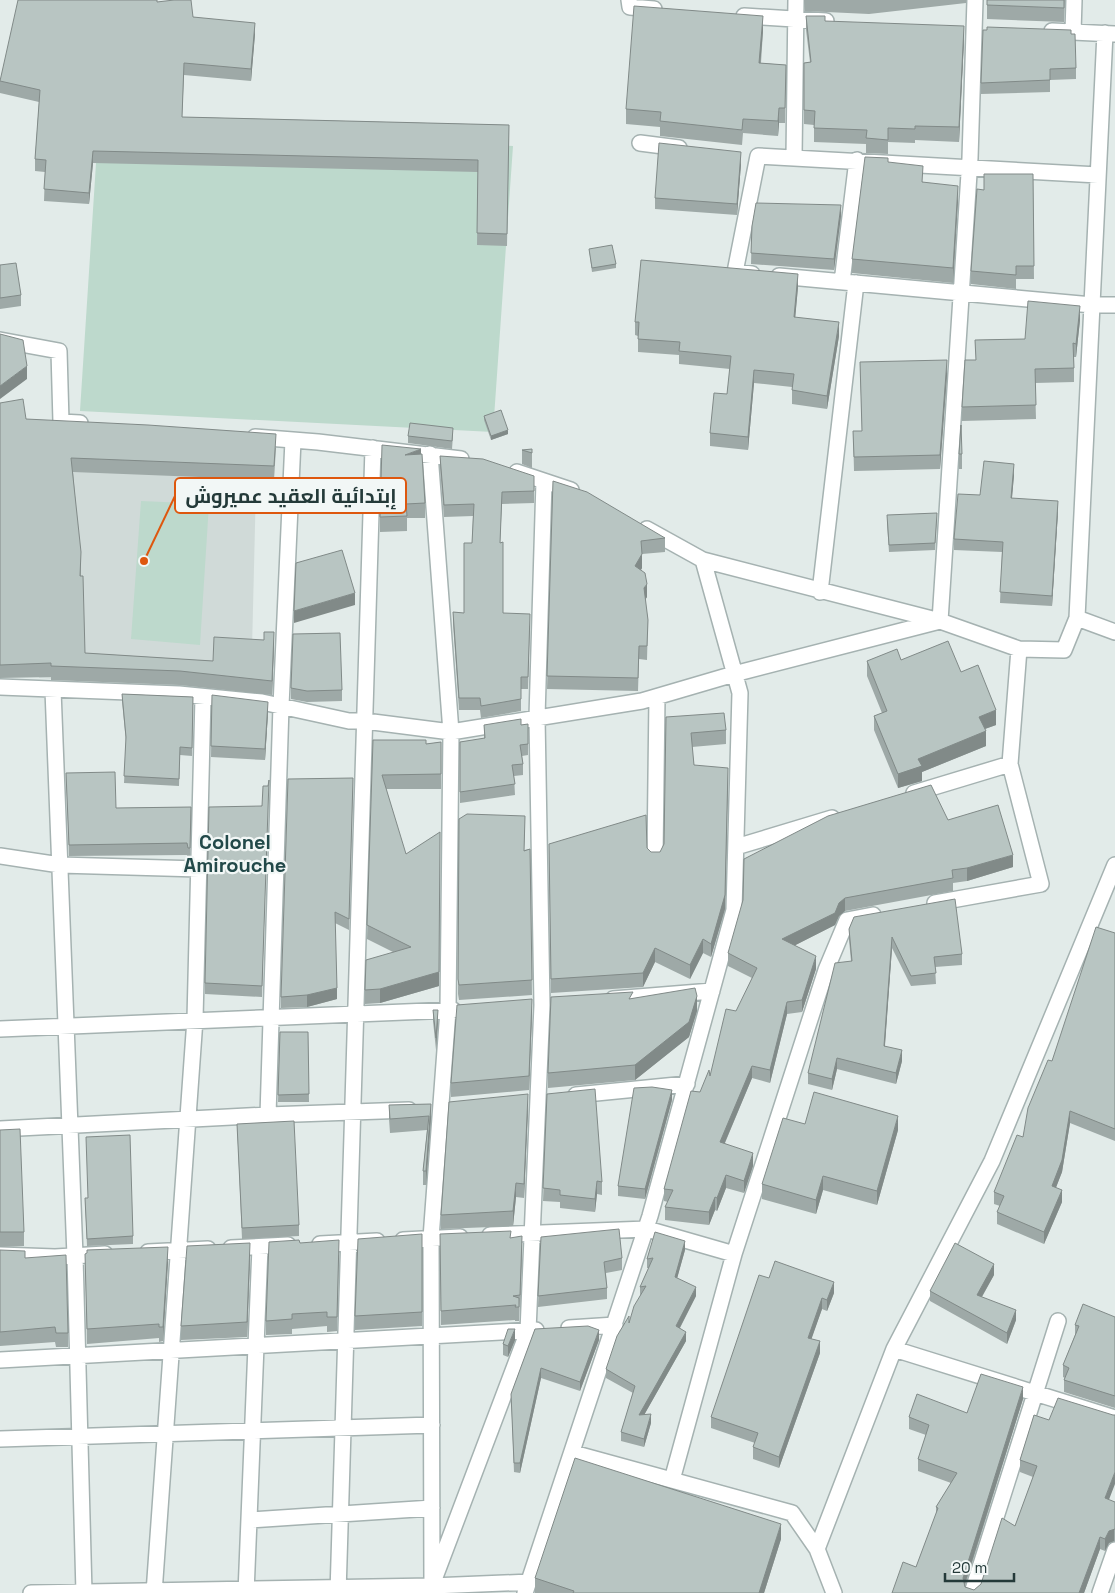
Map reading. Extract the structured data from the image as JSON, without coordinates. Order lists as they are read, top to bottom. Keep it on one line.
{"districts":["Colonel Amirouche"],"places":["إبتدائية العقيد عميروش"],"scale_bar":"20 m"}
